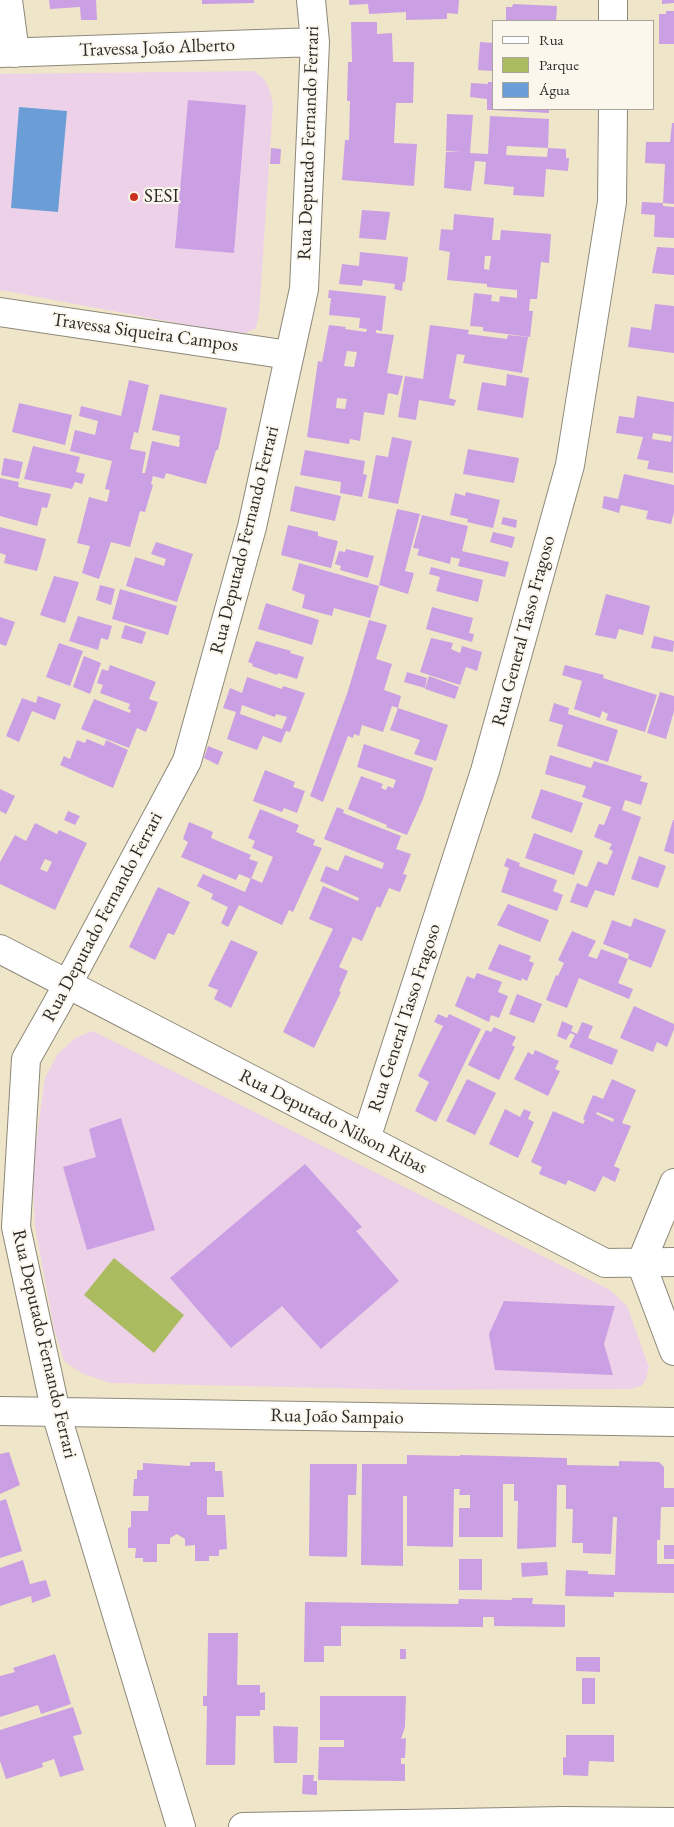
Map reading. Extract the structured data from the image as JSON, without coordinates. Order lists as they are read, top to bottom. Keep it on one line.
{"streets":{"street":["Travessa João Alberto","Rua Deputado Fernando Ferrari","Travessa Siqueira Campos","Rua General Tasso Fragoso","Rua Deputado Nilson Ribas","Rua João Sampaio"]},"crossings":[["Travessa João Alberto","Rua Deputado Fernando Ferrari"],["Rua Deputado Fernando Ferrari","Travessa Siqueira Campos"],["Rua Deputado Fernando Ferrari","Rua Deputado Nilson Ribas"],["Rua Deputado Fernando Ferrari","Rua João Sampaio"],["Rua General Tasso Fragoso","Rua Deputado Nilson Ribas"]],"places":["SESI"],"legend":["Rua","Parque","Água"]}
